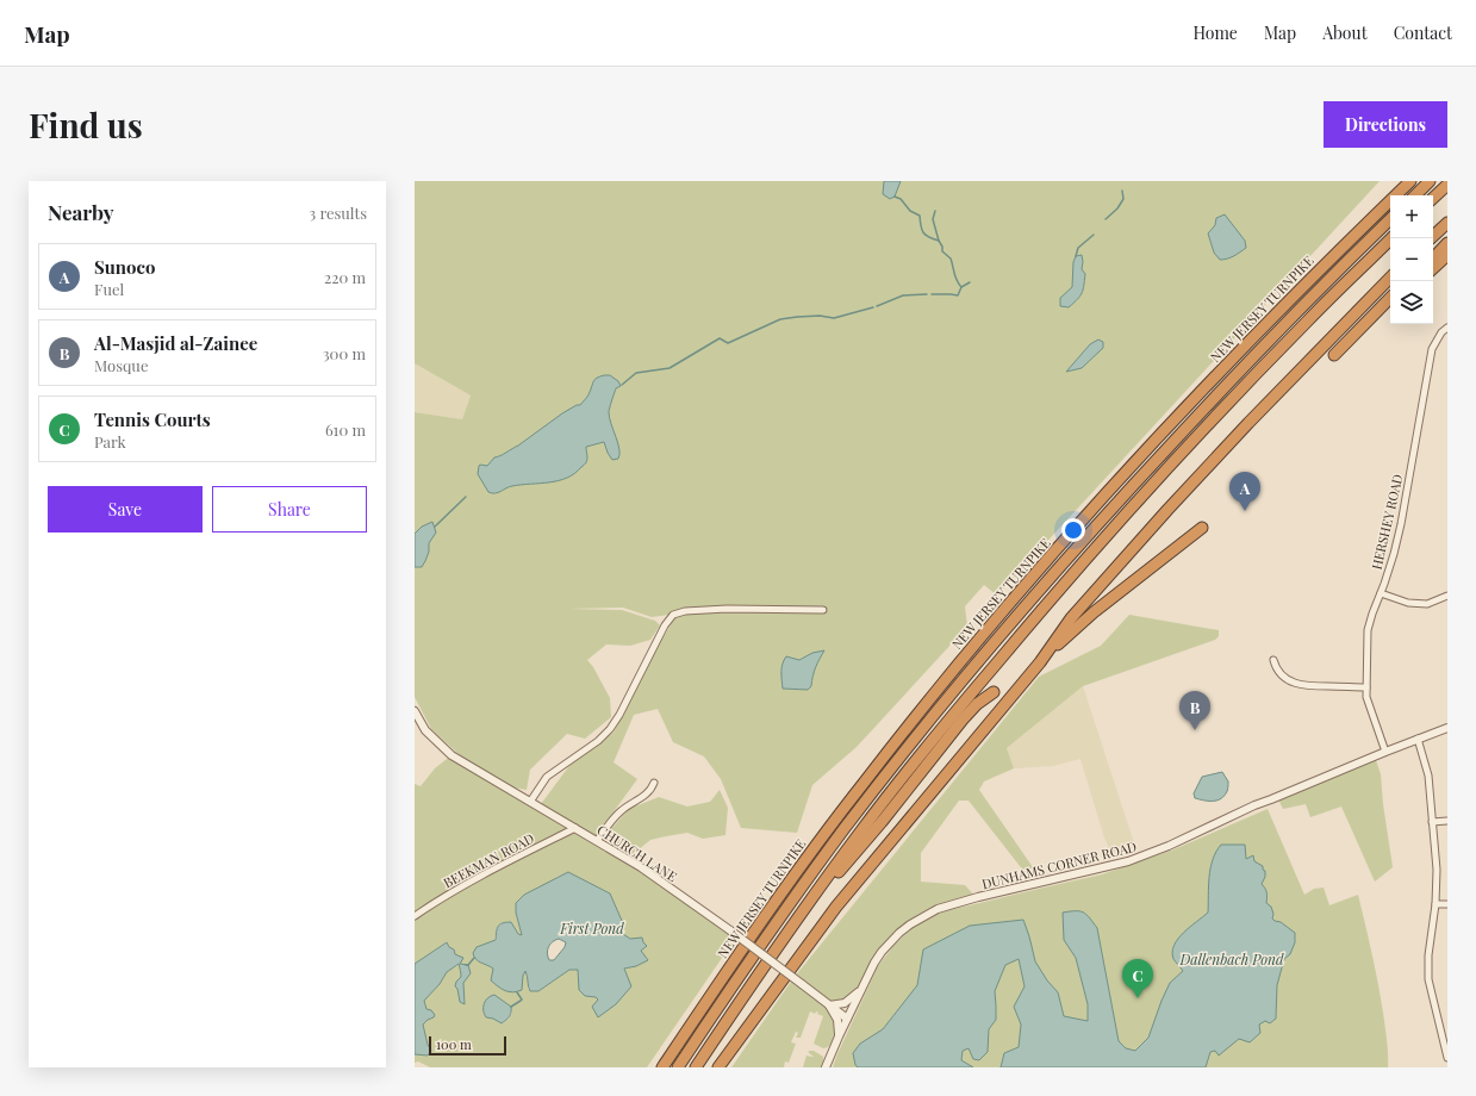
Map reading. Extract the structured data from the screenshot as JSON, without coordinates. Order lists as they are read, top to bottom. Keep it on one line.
{"streets":{"highway":["NEW JERSEY TURNPIKE"],"street":["HERSHEY ROAD","CHURCH LANE","BEEKMAN ROAD","DUNHAMS CORNER ROAD"]},"crossings":[["HERSHEY ROAD","DUNHAMS CORNER ROAD"],["CHURCH LANE","BEEKMAN ROAD"],["CHURCH LANE","DUNHAMS CORNER ROAD"]],"water":["First Pond","Dallenbach Pond"],"scale_bar":"100 m","page":{"header":"Map","nav":["Home","Map","About","Contact"],"buttons":["Directions",["Save","Share"]],"title":"Find us","heading":["Nearby","3 results"],"map_buttons":["+","−"],"list":[{"mark":"A","name":"Sunoco","note":"Fuel","value":"220 m"},{"mark":"B","name":"Al-Masjid al-Zainee","note":"Mosque","value":"300 m"},{"mark":"C","name":"Tennis Courts","note":"Park","value":"610 m"}],"pins":["A","B","C"],"scale":"100 m"}}
